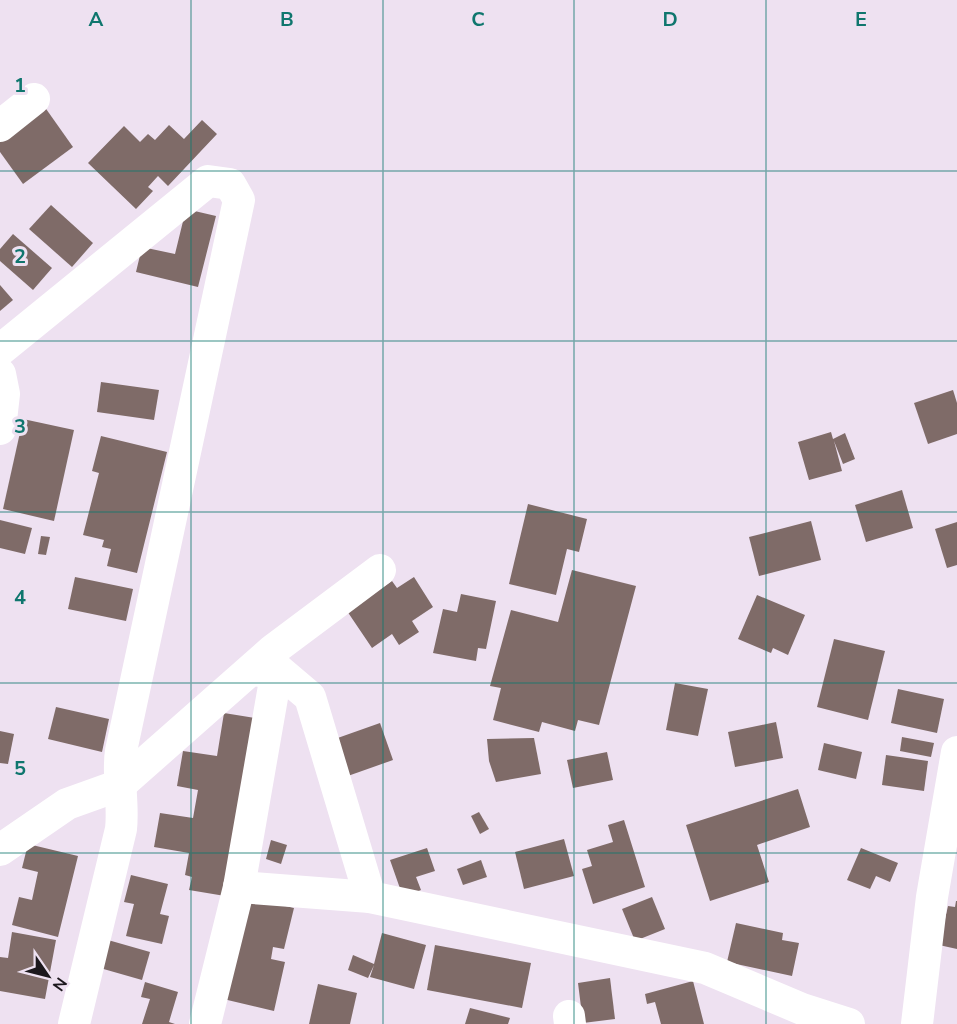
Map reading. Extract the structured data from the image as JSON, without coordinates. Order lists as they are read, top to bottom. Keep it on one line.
{"north":"bottom right","grid":{"columns":["A","B","C","D","E"],"rows":["1","2","3","4","5"]}}
